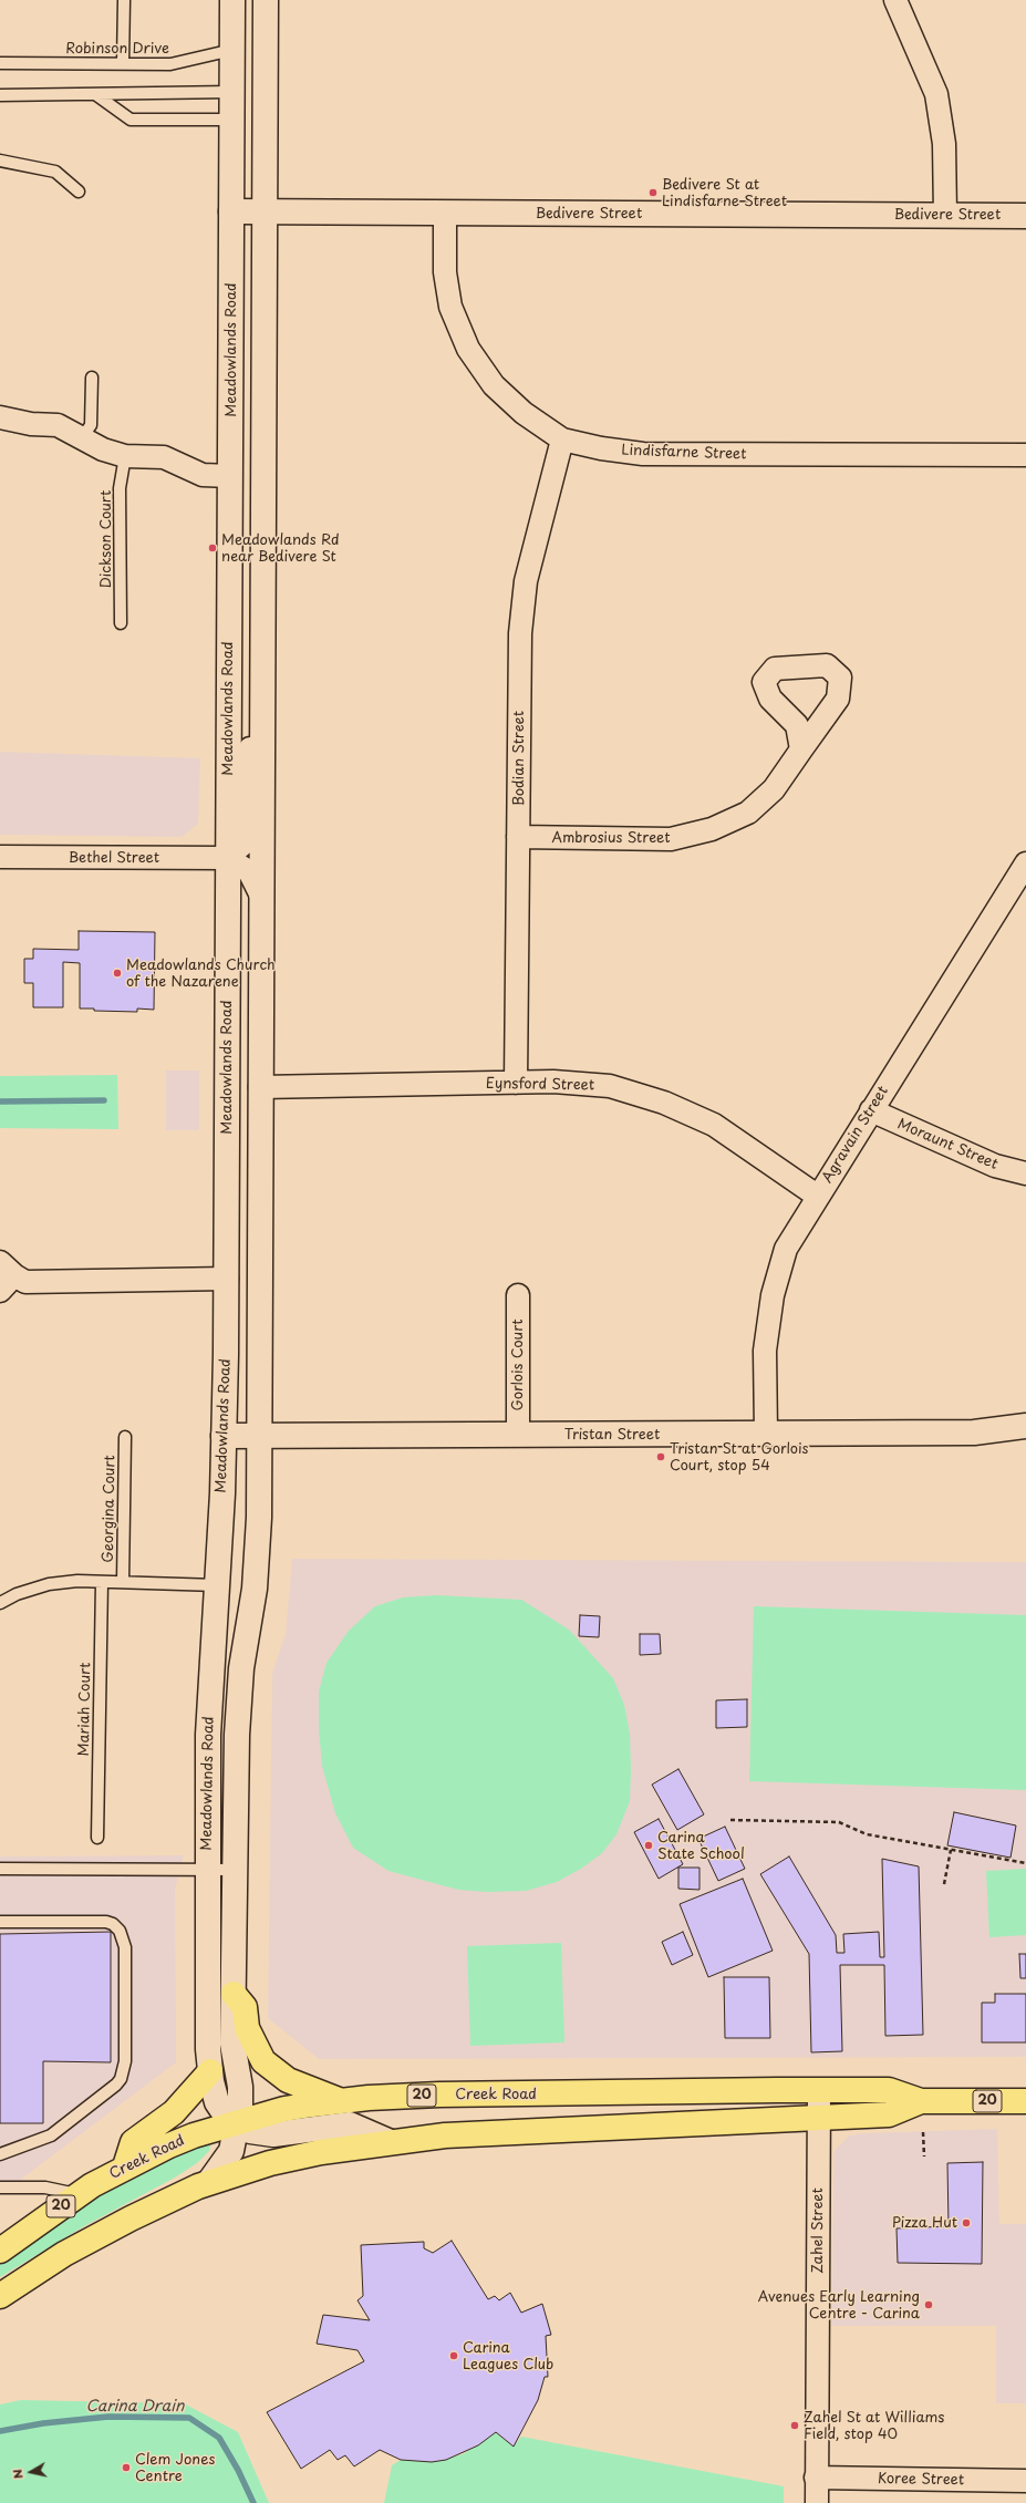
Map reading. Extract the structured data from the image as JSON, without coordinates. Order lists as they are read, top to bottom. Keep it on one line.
{"streets":{"main road":["Bedivere Street","Meadowlands Road","Tristan Street","Creek Road","20"],"street":["Lindisfarne Street","Bodian Street","Ambrosius Street","Bethel Street","Eynsford Street","Agravain Street","Moraunt Street","Gorlois Court","Zahel Street","Koree Street"],"lane":["Robinson Drive","Dickson Court","Georgina Court","Mariah Court"]},"crossings":[["Robinson Drive","Meadowlands Road"],["Bedivere Street","Meadowlands Road"],["Bedivere Street","Lindisfarne Street"],["Meadowlands Road","Bethel Street"],["Meadowlands Road","Eynsford Street"],["Meadowlands Road","Tristan Street"],["Meadowlands Road","Creek Road"],["Lindisfarne Street","Bodian Street"],["Bodian Street","Ambrosius Street"],["Bodian Street","Eynsford Street"],["Eynsford Street","Agravain Street"],["Agravain Street","Moraunt Street"],["Agravain Street","Tristan Street"],["Gorlois Court","Tristan Street"],["Creek Road","Zahel Street"],["Zahel Street","Koree Street"]],"water":["Carina Drain"],"places":["Bedivere St at Lindisfarne Street","Meadowlands Rd near Bedivere St","Meadowlands Church of the Nazarene","Tristan St at Gorlois Court, stop 54","Carina State School","Pizza Hut","Avenues Early Learning Centre - Carina","Carina Leagues Club","Zahel St at Williams Field, stop 40","Clem Jones Centre"],"north":"left"}
